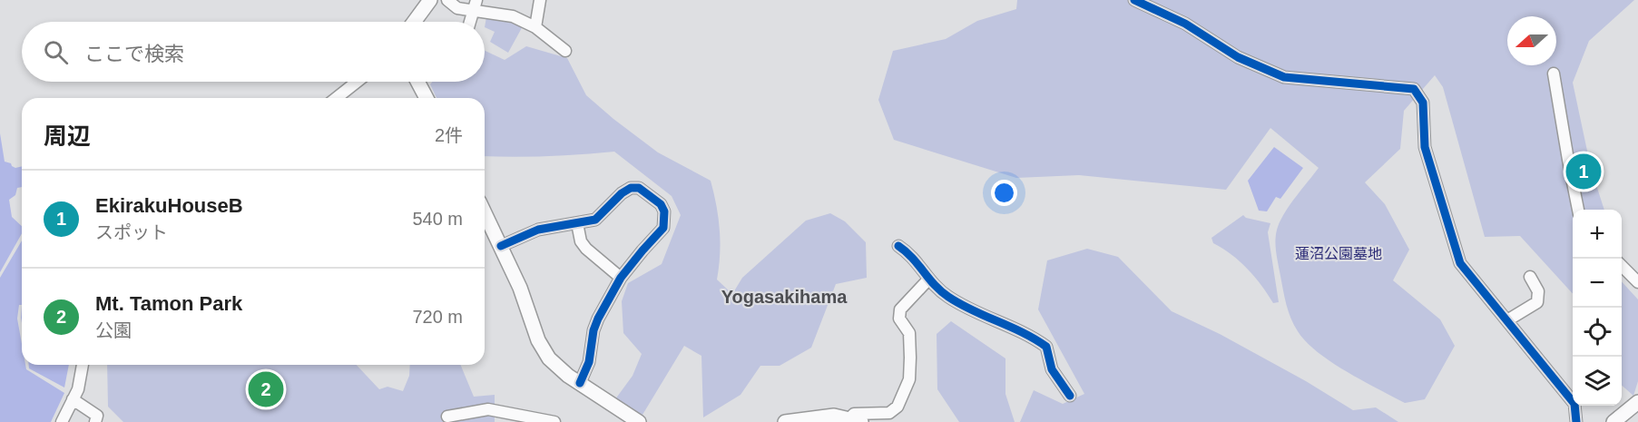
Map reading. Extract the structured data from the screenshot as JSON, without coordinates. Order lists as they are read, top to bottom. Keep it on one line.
{"districts":["Yogasakihama"],"parks":["蓮沼公園墓地"],"north":"left","page":{"search":"ここで検索","heading":["周辺","2件"],"pins":["1","2"],"list":[{"mark":"1","name":"EkirakuHouseB","note":"スポット","value":"540 m"},{"mark":"2","name":"Mt. Tamon Park","note":"公園","value":"720 m"}],"map_buttons":["+","−"]}}
